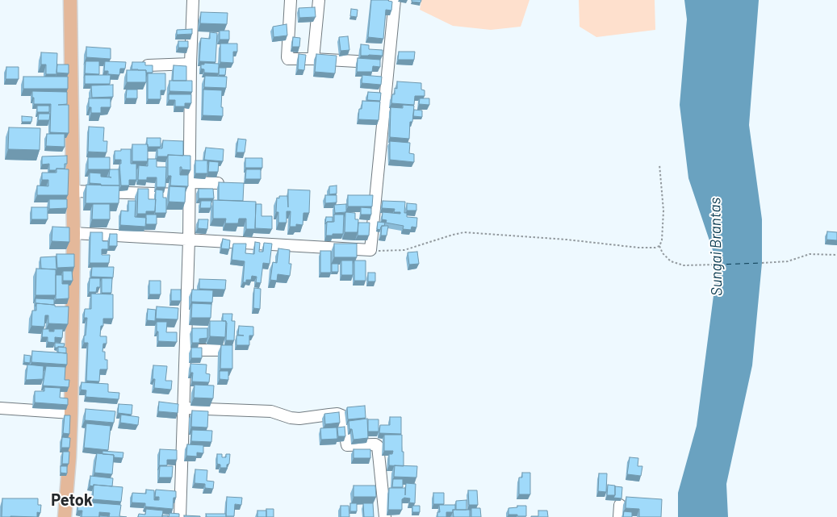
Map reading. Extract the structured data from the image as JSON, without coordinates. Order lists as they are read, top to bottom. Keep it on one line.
{"districts":["Petok"],"water":["Sungai Brantas"]}
